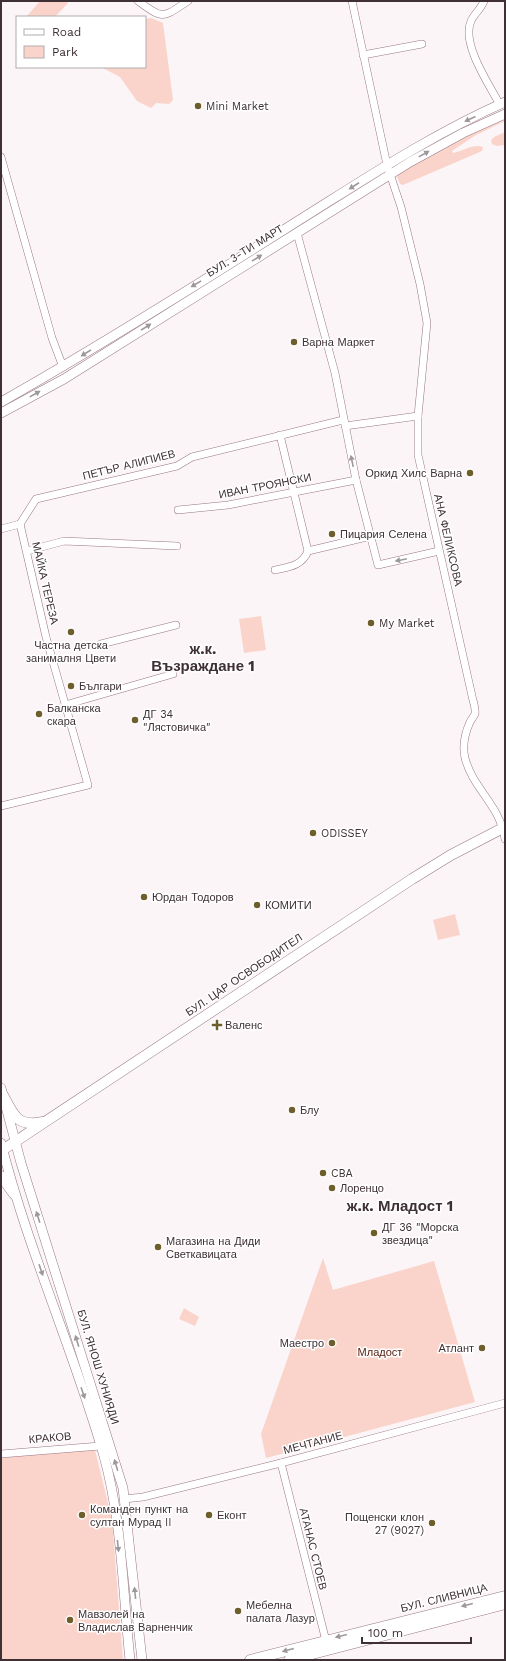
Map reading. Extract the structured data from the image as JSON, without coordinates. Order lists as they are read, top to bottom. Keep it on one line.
{"streets":{"main road":["БУЛ. ЦАР ОСВОБОДИТЕЛ","БУЛ. СЛИВНИЦА"],"street":["БУЛ. 3-ТИ МАРТ","ПЕТЪР АЛИПИЕВ","ИВАН ТРОЯНСКИ","АНА ФЕЛИКСОВА","МАЙКА ТЕРЕЗА","БУЛ. ЯНОШ ХУНИЯДИ","КРАКОВ","МЕЧТАНИЕ","АТАНАС СТОЕВ"]},"crossings":[["БУЛ. 3-ТИ МАРТ","АНА ФЕЛИКСОВА"],["ПЕТЪР АЛИПИЕВ","АНА ФЕЛИКСОВА"],["ПЕТЪР АЛИПИЕВ","МАЙКА ТЕРЕЗА"],["АНА ФЕЛИКСОВА","БУЛ. ЦАР ОСВОБОДИТЕЛ"],["БУЛ. ЦАР ОСВОБОДИТЕЛ","БУЛ. ЯНОШ ХУНИЯДИ"],["БУЛ. ЯНОШ ХУНИЯДИ","КРАКОВ"],["БУЛ. ЯНОШ ХУНИЯДИ","МЕЧТАНИЕ"],["МЕЧТАНИЕ","АТАНАС СТОЕВ"],["АТАНАС СТОЕВ","БУЛ. СЛИВНИЦА"]],"districts":["ж.к. Възраждане 1","ж.к. Младост 1"],"parks":["Младост"],"places":{"other":["Mini Market","Варна Маркет","Оркид Хилс Варна","Пицария Селена","My Market","Частна детска занималня Цвети","Българи","Балканска скара","ДГ 34 \"Лястовичка\"","ODISSEY","Юрдан Тодоров","КОМИТИ","Блу","CBA","Лоренцо","ДГ 36 \"Морска звездица\"","Магазина на Диди Светкавицата","Маестро","Атлант","Команден пункт на султан Мурад II","Еконт","Пощенски клон 27 (9027)","Мебелна палата Лазур","Мавзолей на Владислав Варненчик"],"health":["Валенс"]},"legend":["Road","Park"],"scale_bar":"100 m"}
